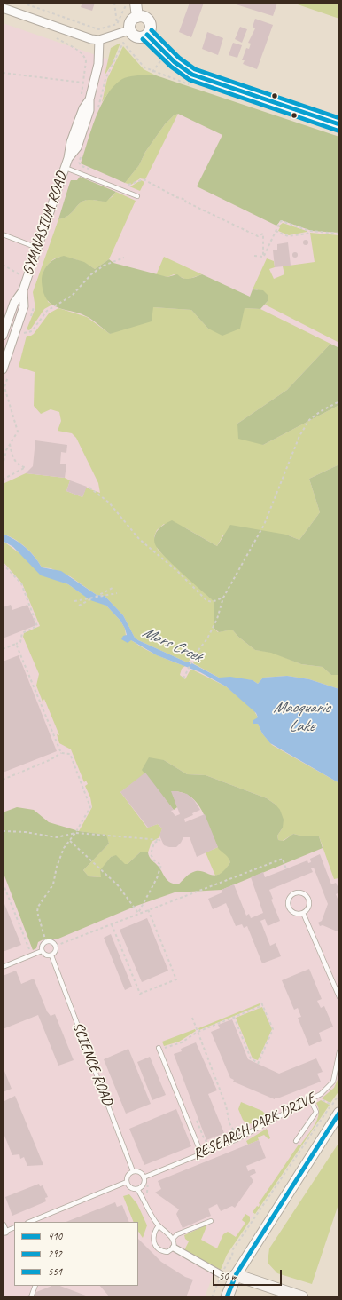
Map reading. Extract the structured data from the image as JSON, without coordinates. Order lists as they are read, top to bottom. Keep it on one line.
{"streets":{"street":["GYMNASIUM ROAD"],"lane":["SCIENCE ROAD","RESEARCH PARK DRIVE"]},"crossings":[["SCIENCE ROAD","RESEARCH PARK DRIVE"]],"water":["Mars Creek","Macquarie Lake"],"lines":["transit line 551","transit line 410","transit line 292"],"legend":["410","292","551"],"scale_bar":"50 m"}
